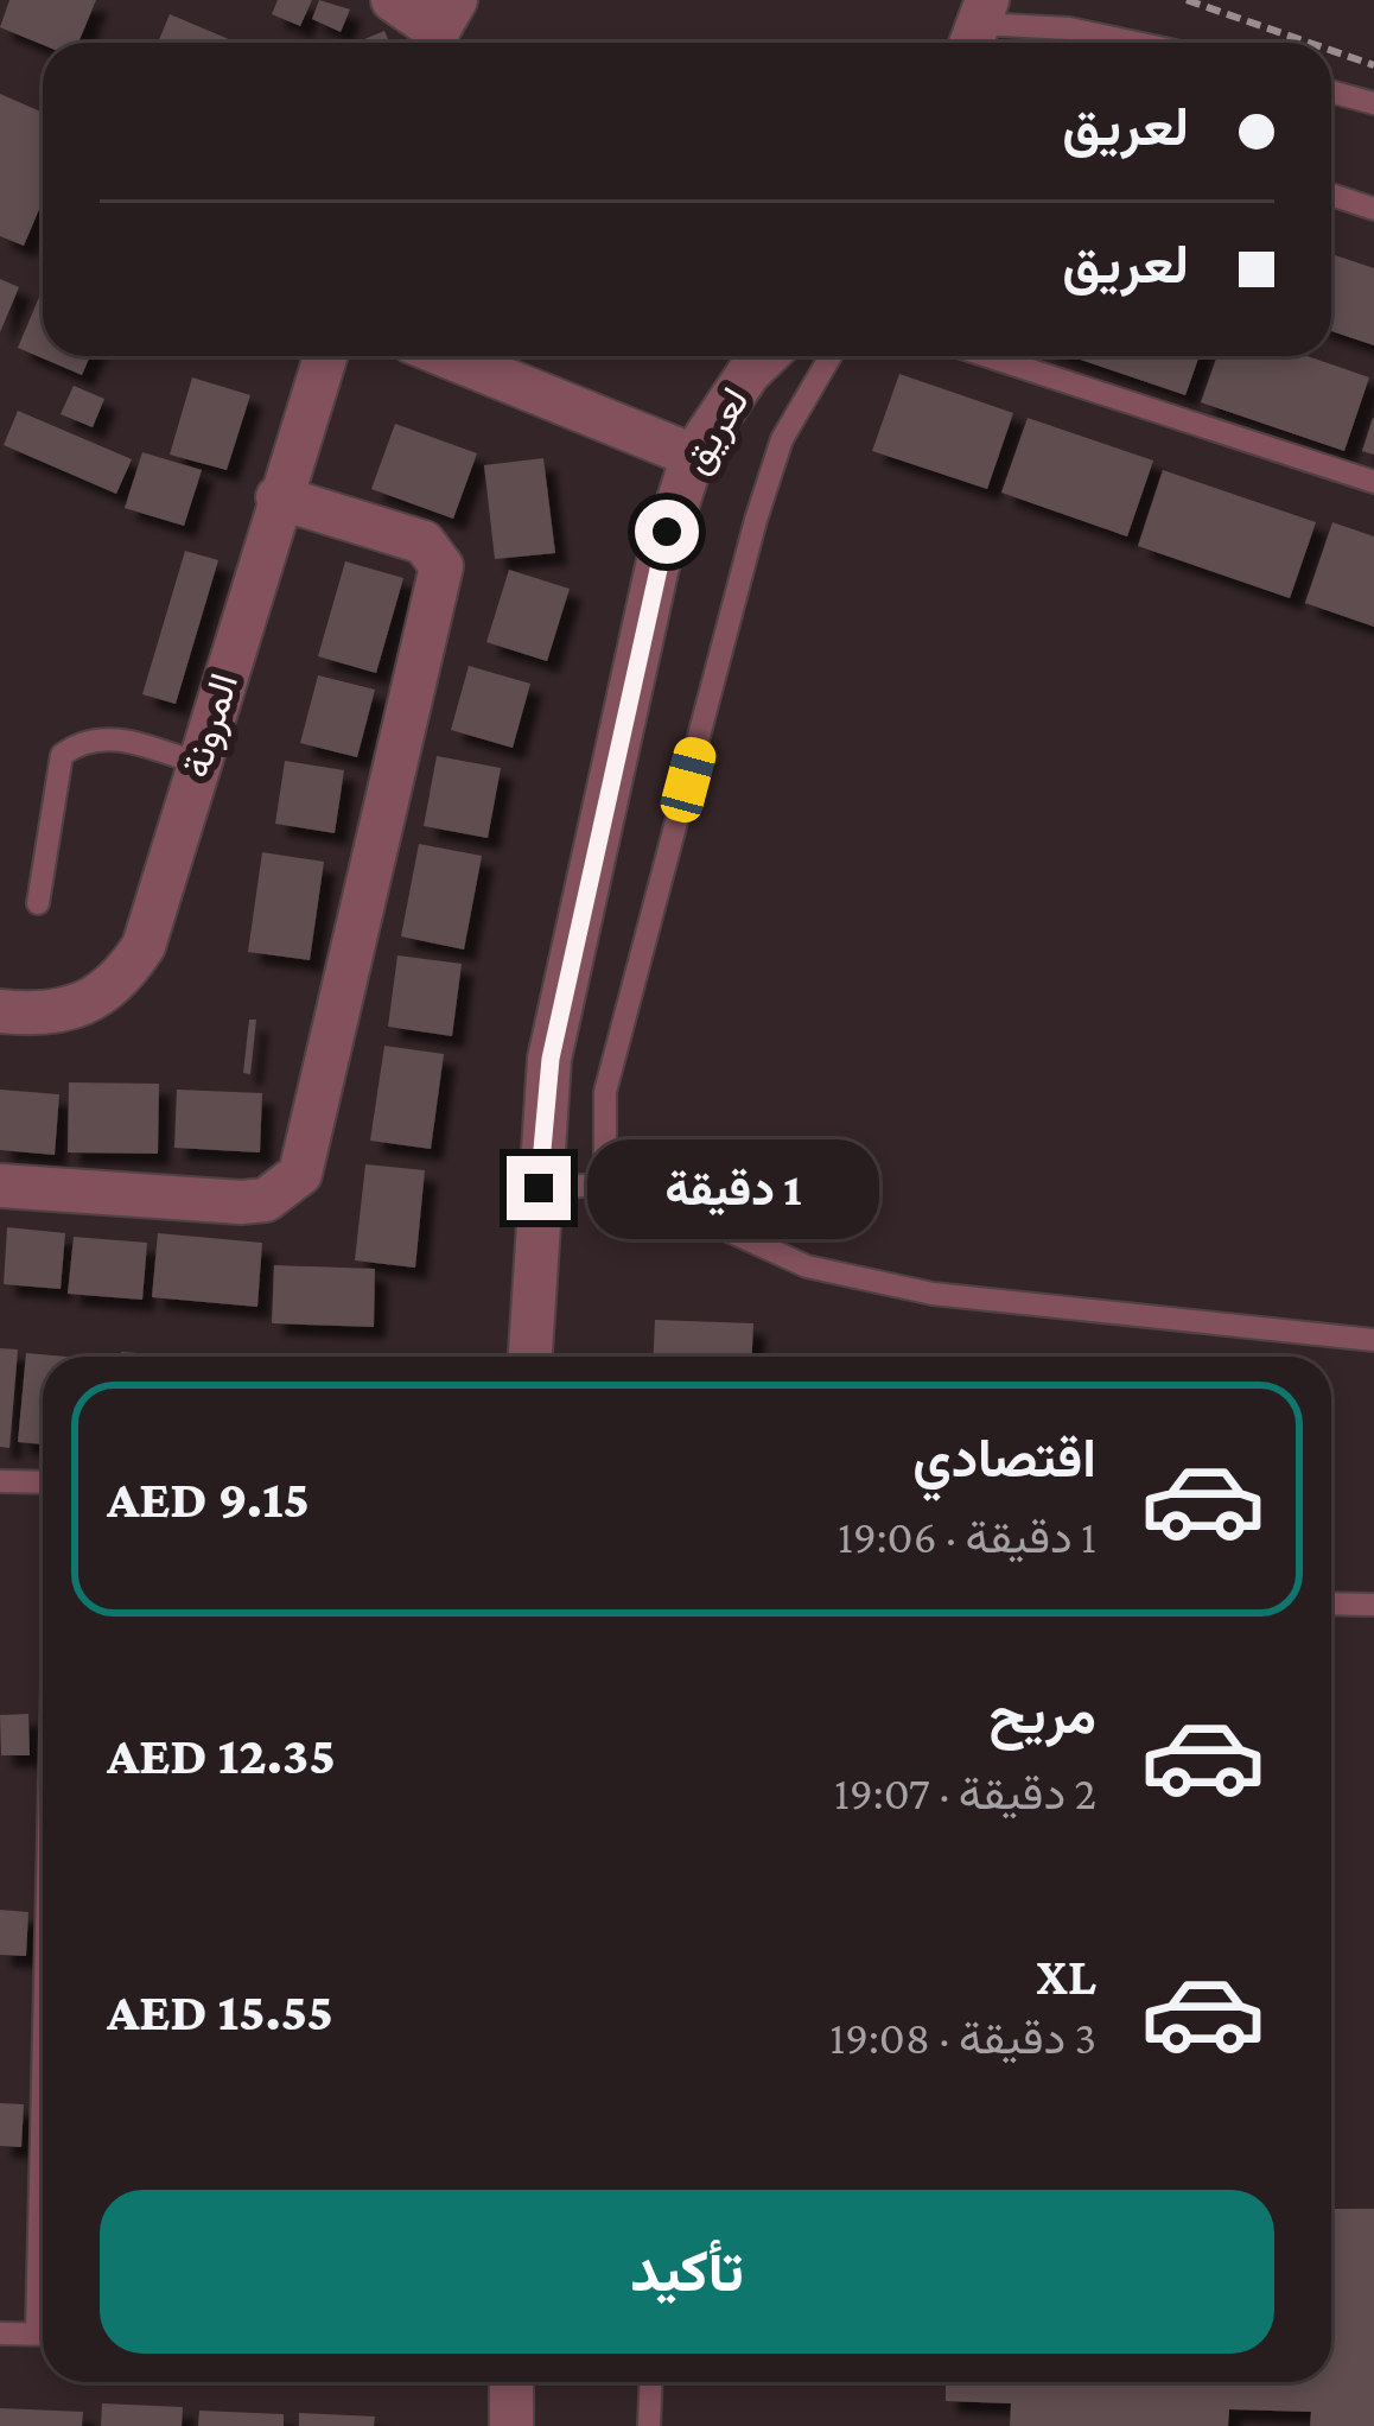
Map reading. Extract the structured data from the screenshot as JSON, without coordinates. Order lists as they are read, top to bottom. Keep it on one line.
{"streets":{"street":["لعريق","المرونة"]},"page":{"banner":["لعريق","لعريق"],"bubble":"1 دقيقة","list":[{"name":"اقتصادي","note":"1 دقيقة · 19:06","value":"AED 9.15"},{"name":"مريح","note":"2 دقيقة · 19:07","value":"AED 12.35"},{"name":"XL","note":"3 دقيقة · 19:08","value":"AED 15.55"}],"buttons":"تأكيد"}}
